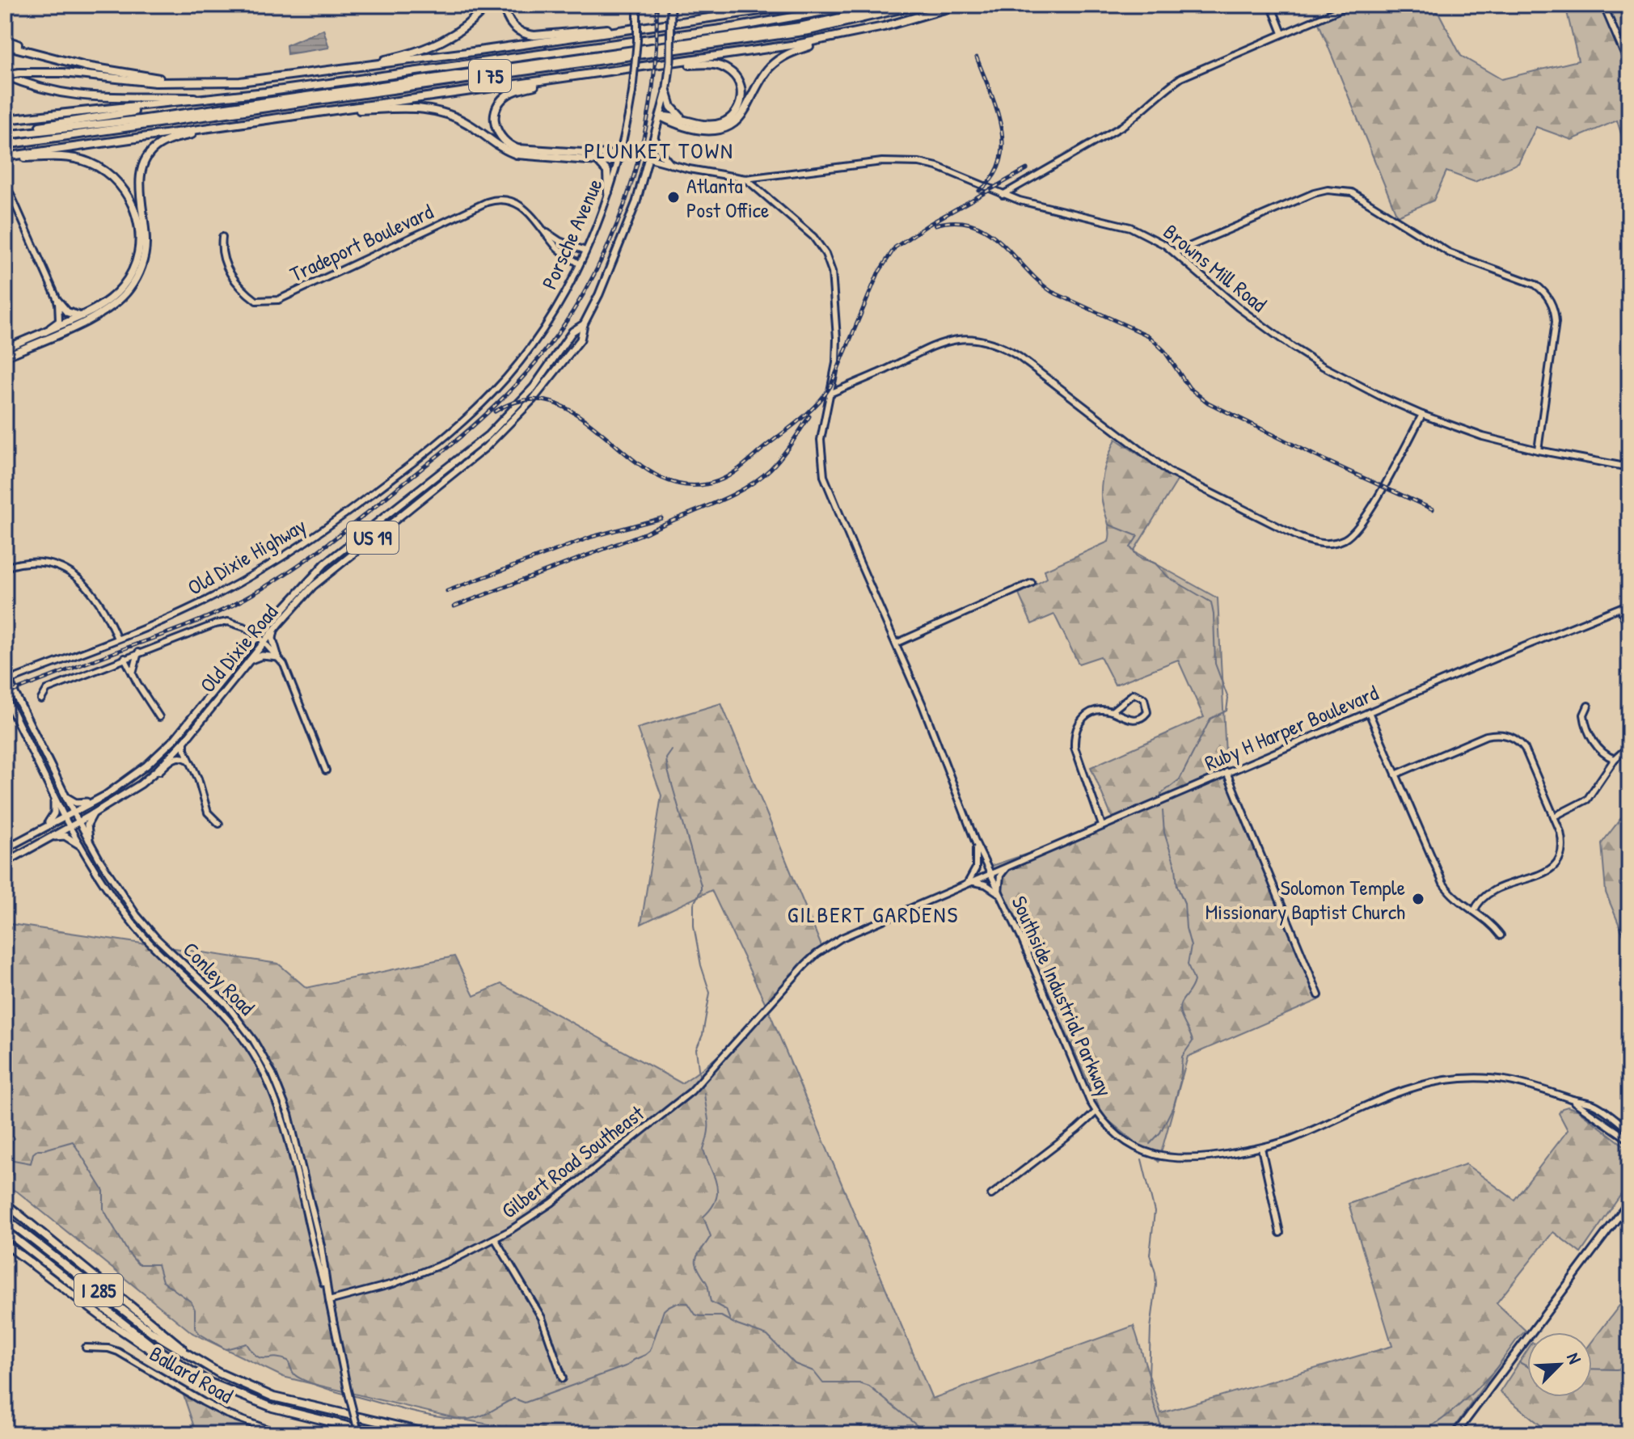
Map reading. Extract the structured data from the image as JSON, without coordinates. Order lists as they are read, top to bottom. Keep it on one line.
{"streets":{"highway":["I 75","I 285"],"main road":["US 19","Old Dixie Road"],"street":["Porsche Avenue","Tradeport Boulevard","Browns Mill Road","Old Dixie Highway","Ruby H Harper Boulevard","Conley Road","Southside Industrial Parkway","Gilbert Road Southeast","Ballard Road"]},"crossings":[["Porsche Avenue","Tradeport Boulevard"],["Porsche Avenue","Old Dixie Highway"],["Browns Mill Road","US 19"],["Browns Mill Road","Southside Industrial Parkway"],["US 19","Old Dixie Road"],["Old Dixie Road","Conley Road"],["Ruby H Harper Boulevard","Southside Industrial Parkway"],["Ruby H Harper Boulevard","Gilbert Road Southeast"],["Conley Road","Gilbert Road Southeast"]],"districts":["PLUNKET TOWN","GILBERT GARDENS"],"places":["Atlanta Post Office","Solomon Temple Missionary Baptist Church"],"north":"top right"}
